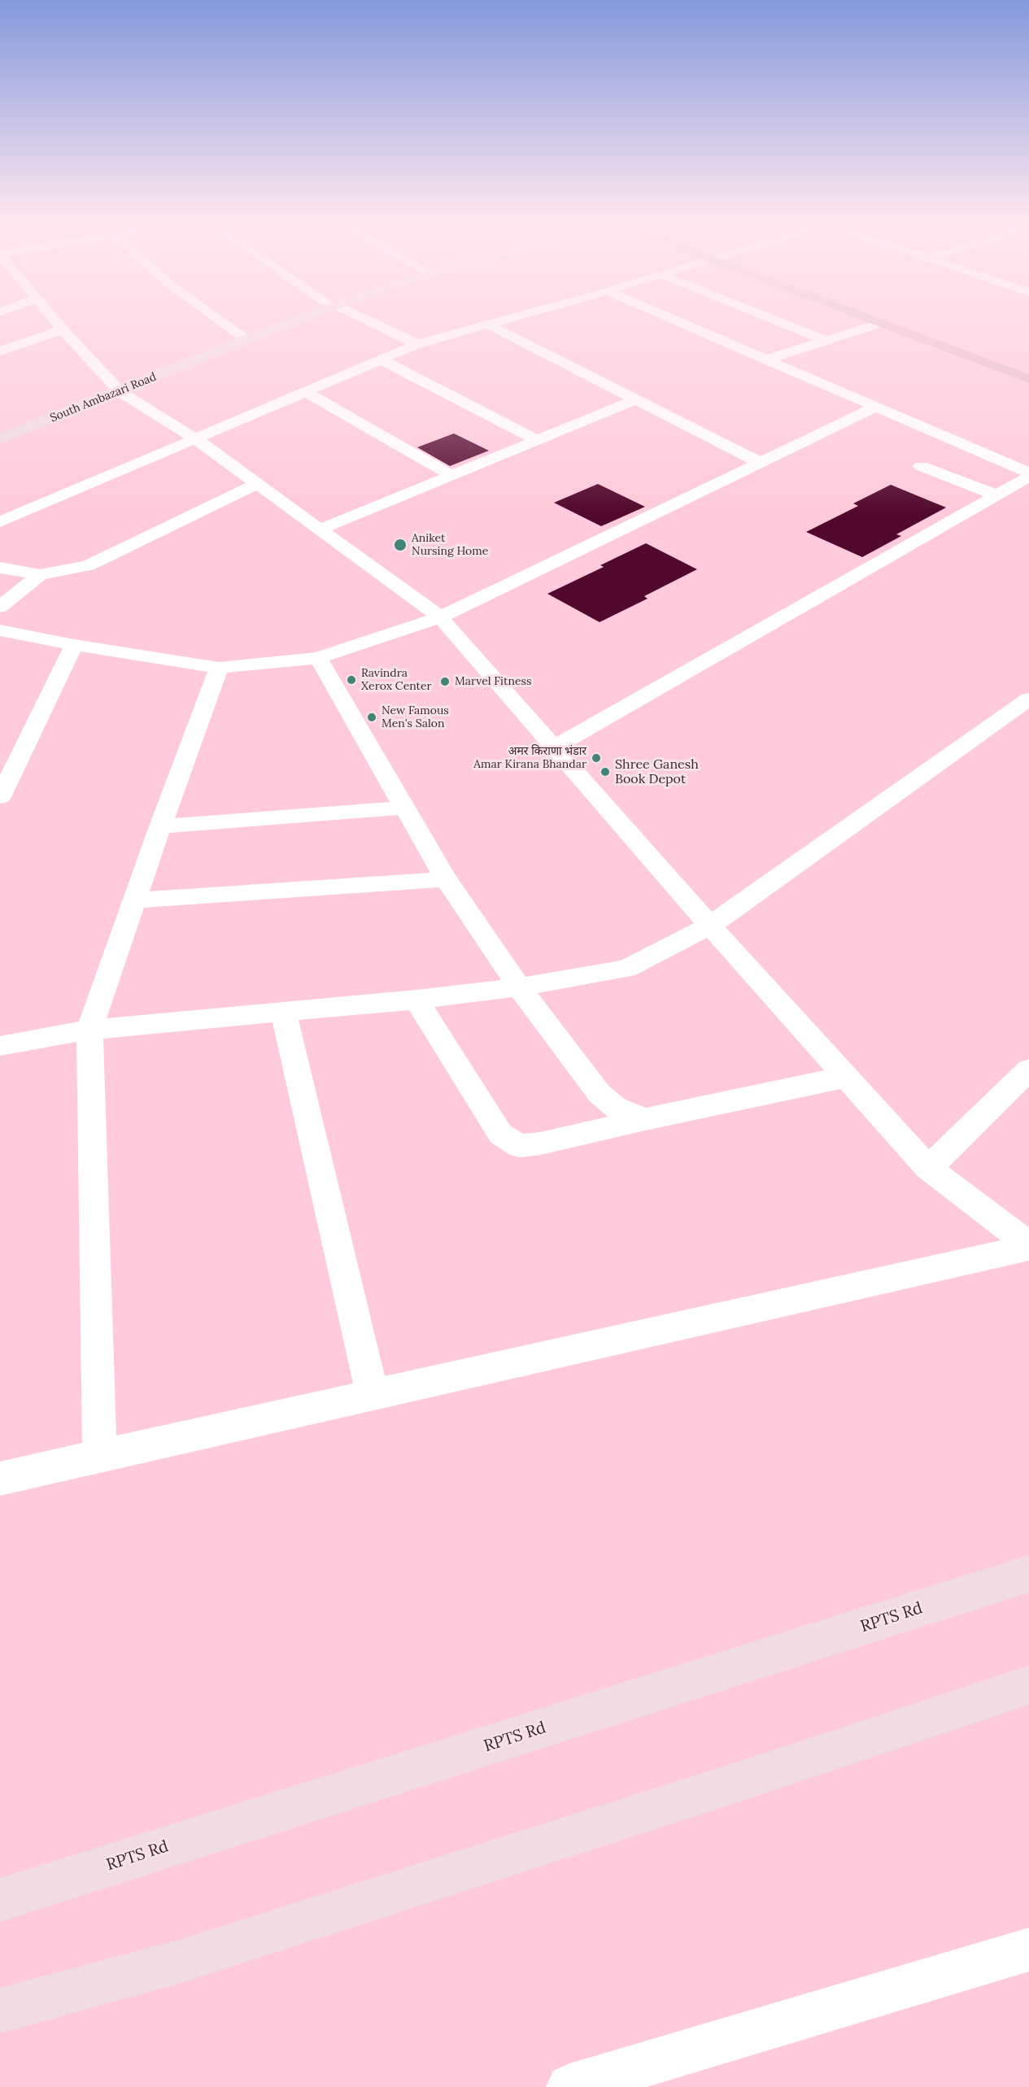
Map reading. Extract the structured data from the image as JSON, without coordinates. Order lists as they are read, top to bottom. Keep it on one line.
{"streets":{"main road":["South Ambazari Road","RPTS Rd"]},"places":["Aniket Nursing Home","Ravindra Xerox Center","Marvel Fitness","New Famous Men's Salon","अमर किराणा भंडार Amar Kirana Bhandar","Shree Ganesh Book Depot"]}
